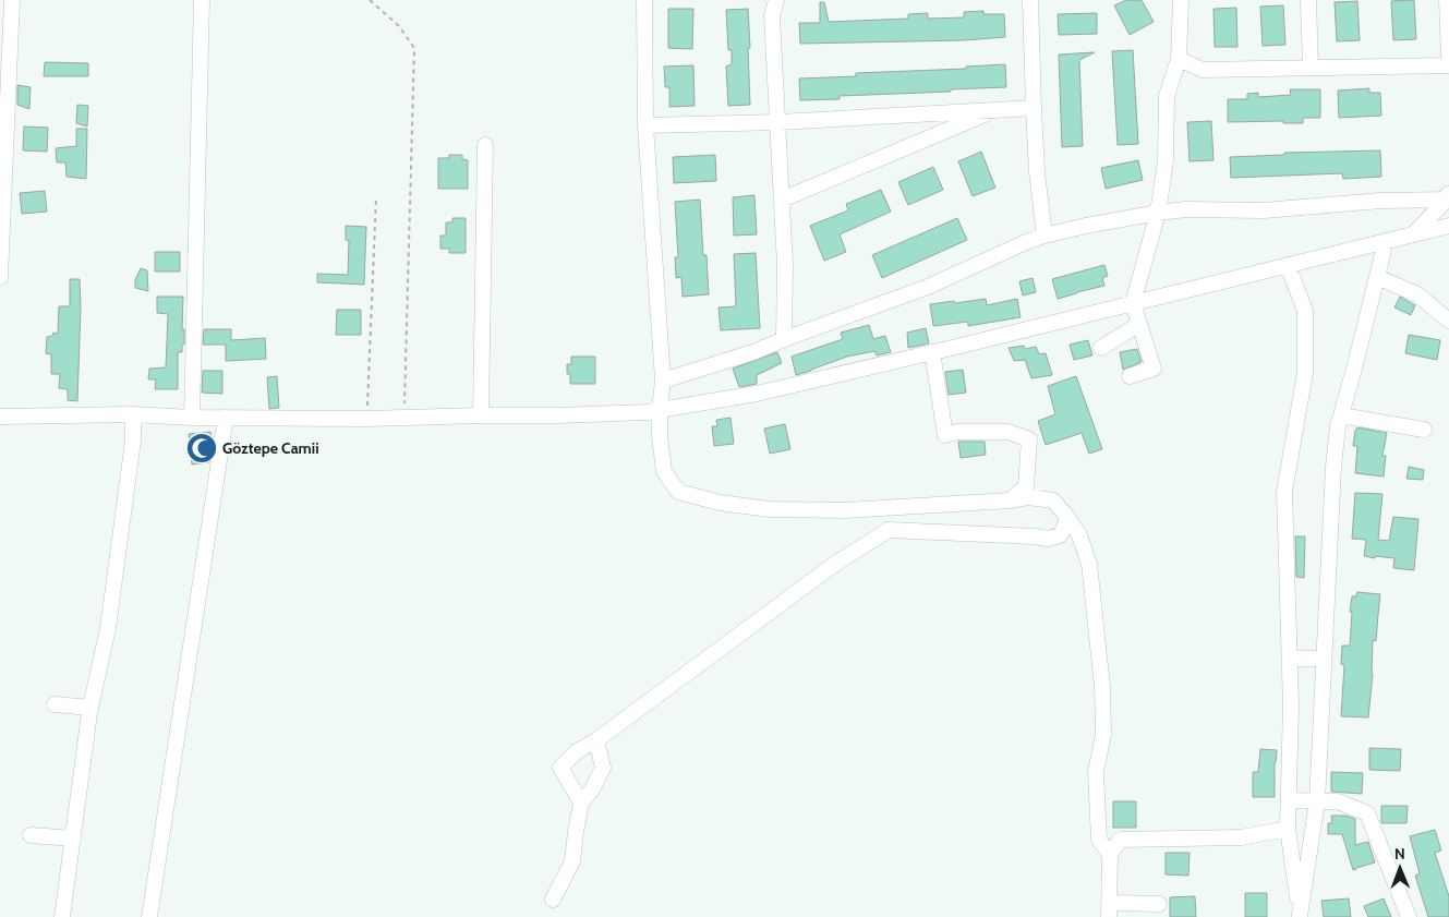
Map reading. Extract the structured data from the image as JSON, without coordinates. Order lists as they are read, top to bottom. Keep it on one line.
{"places":{"mosque":["Göztepe Camii"]},"north":"top"}
